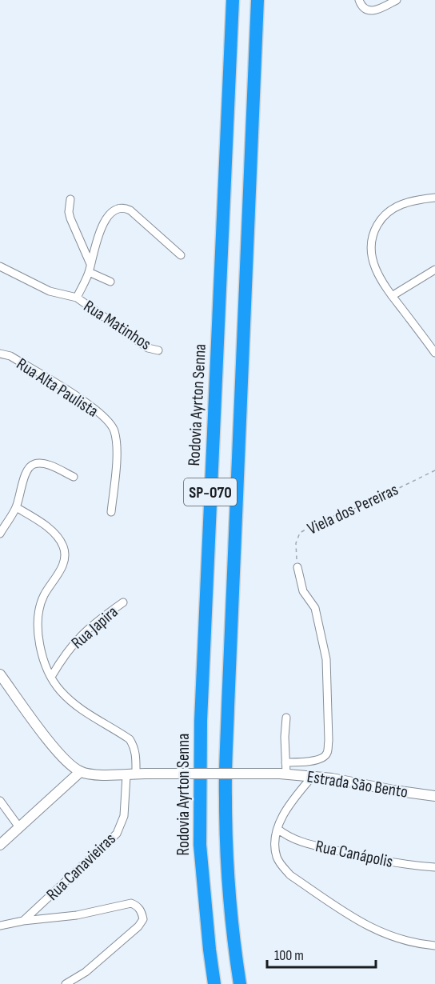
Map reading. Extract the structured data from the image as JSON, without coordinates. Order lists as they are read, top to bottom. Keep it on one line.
{"streets":{"highway":["Rodovia Ayrton Senna","SP-070"],"street":["Rua Matinhos","Rua Alta Paulista","Rua Japira","Estrada São Bento","Rua Canápolis","Rua Canavieiras"],"path":["Viela dos Pereiras"]},"crossings":[["Rua Japira","Rua Canavieiras"],["Estrada São Bento","Rua Canavieiras"]],"scale_bar":"100 m"}
